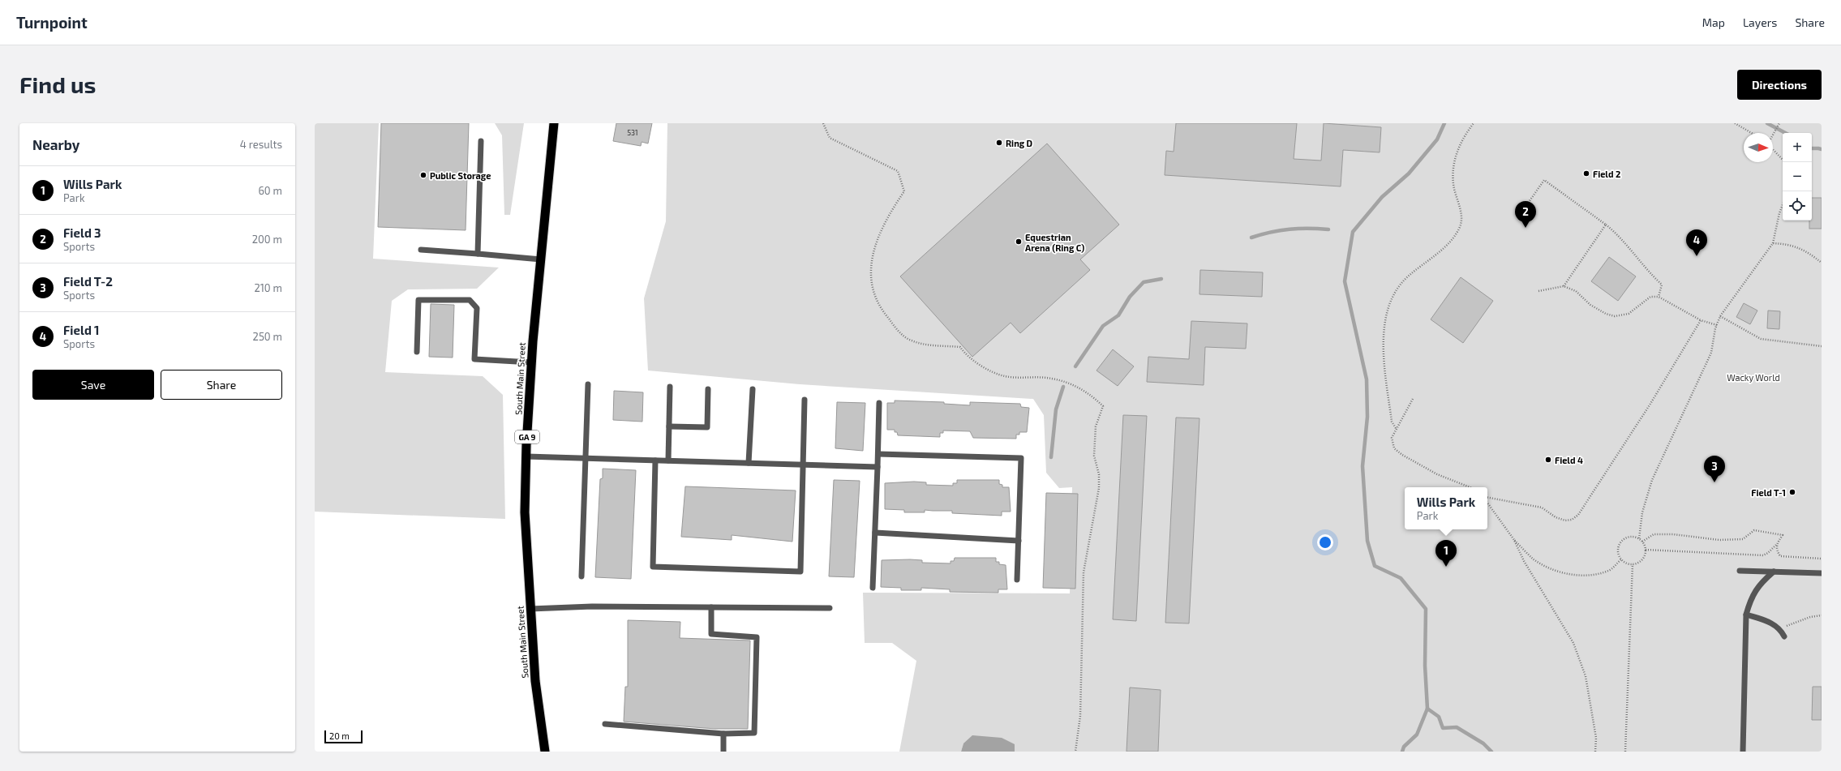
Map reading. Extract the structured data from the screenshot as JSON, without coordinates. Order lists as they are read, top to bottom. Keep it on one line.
{"streets":{"highway":["South Main Street","GA 9"]},"parks":["Wacky World"],"places":["Ring D","Field 2","Public Storage","Equestrian Arena (Ring C)","Field 4","Field T-1"],"house_numbers":["531"],"scale_bar":"20 m","north":"right","page":{"header":"Turnpoint","nav":["Map","Layers","Share"],"buttons":["Directions",["Save","Share"]],"title":"Find us","heading":["Nearby","4 results"],"map_buttons":["+","−"],"list":[{"mark":"1","name":"Wills Park","note":"Park","value":"60 m"},{"mark":"2","name":"Field 3","note":"Sports","value":"200 m"},{"mark":"3","name":"Field T-2","note":"Sports","value":"210 m"},{"mark":"4","name":"Field 1","note":"Sports","value":"250 m"}],"pins":["2","4","3","1"],"popup":["Wills Park","Park"],"scale":"20 m"}}
